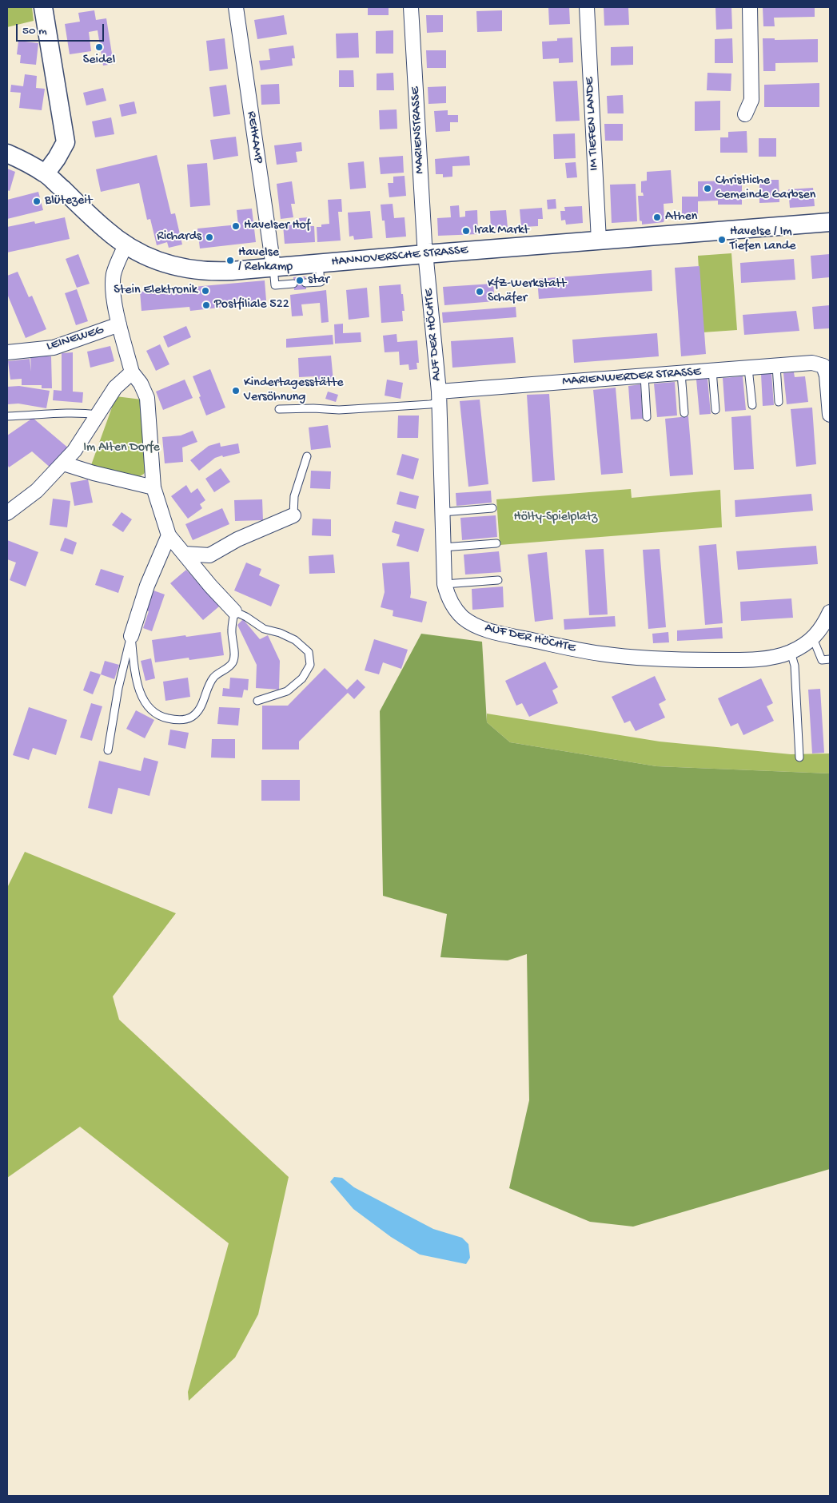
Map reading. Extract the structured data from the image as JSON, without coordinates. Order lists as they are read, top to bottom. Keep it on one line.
{"streets":{"street":["IM TIEFEN LANDE","MARIENSTRASSE","REHKAMP","HANNOVERSCHE STRASSE","AUF DER HÖCHTE","LEINEWEG","MARIENWERDER STRASSE"]},"crossings":[["IM TIEFEN LANDE","HANNOVERSCHE STRASSE"],["MARIENSTRASSE","HANNOVERSCHE STRASSE"],["MARIENSTRASSE","AUF DER HÖCHTE"],["REHKAMP","HANNOVERSCHE STRASSE"],["HANNOVERSCHE STRASSE","AUF DER HÖCHTE"],["AUF DER HÖCHTE","MARIENWERDER STRASSE"]],"parks":["Im Alten Dorfe","Hölty-Spielplatz"],"places":["Seidel","Christliche Gemeinde Garbsen","Blütezeit","Athen","Havelser Hof","Irak Markt","Richards","Havelse / Im Tiefen Lande","Havelse / Rehkamp","star","Stein Elektronik","KfZ-Werkstatt Schäfer","Postfiliale 522","Kindertagesstätte Versöhnung"],"scale_bar":"50 m"}
